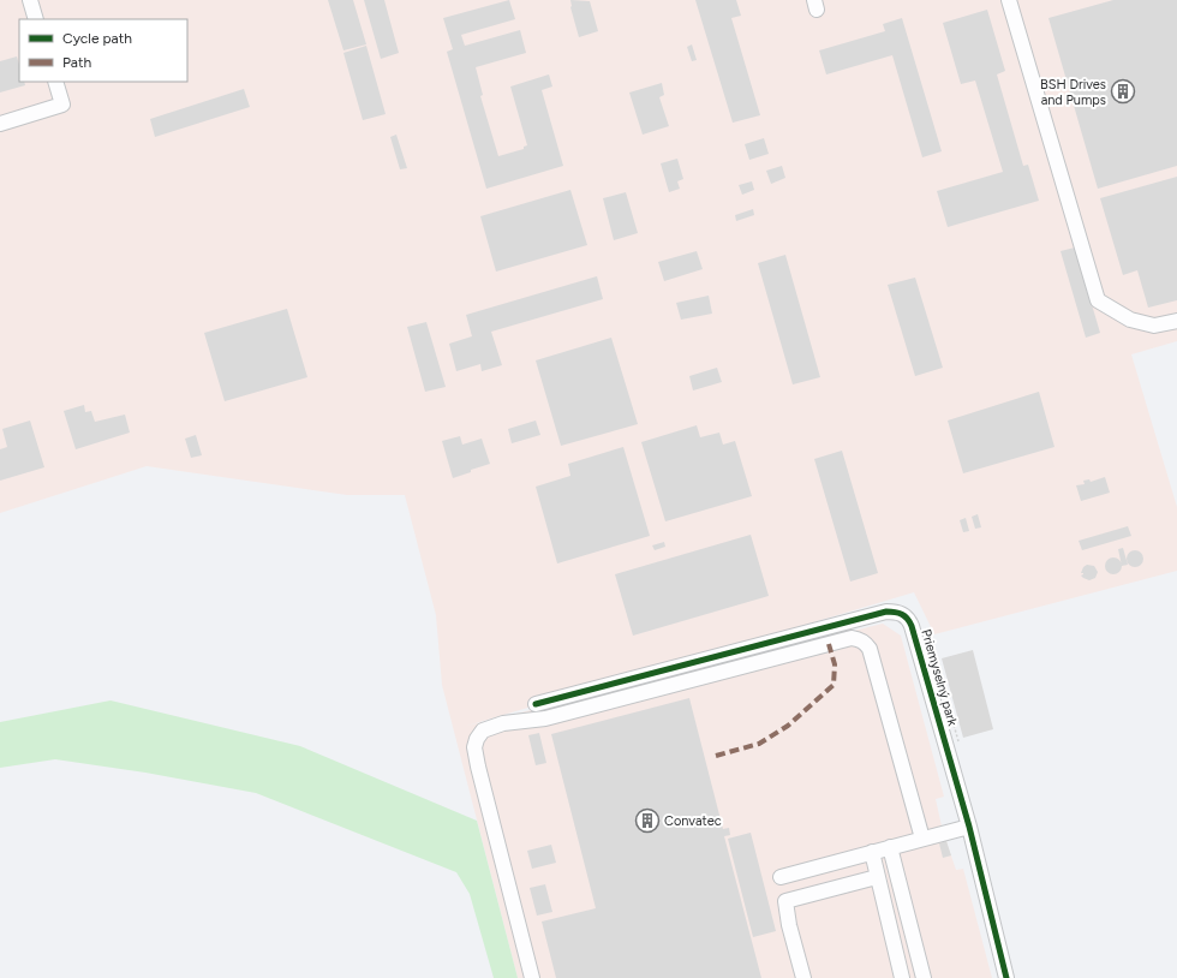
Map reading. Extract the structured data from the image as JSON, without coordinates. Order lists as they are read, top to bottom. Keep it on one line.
{"streets":{"street":["Priemyselný park"]},"places":{"building":["BSH Drives and Pumps","Convatec"]},"legend":["Cycle path","Path"]}
